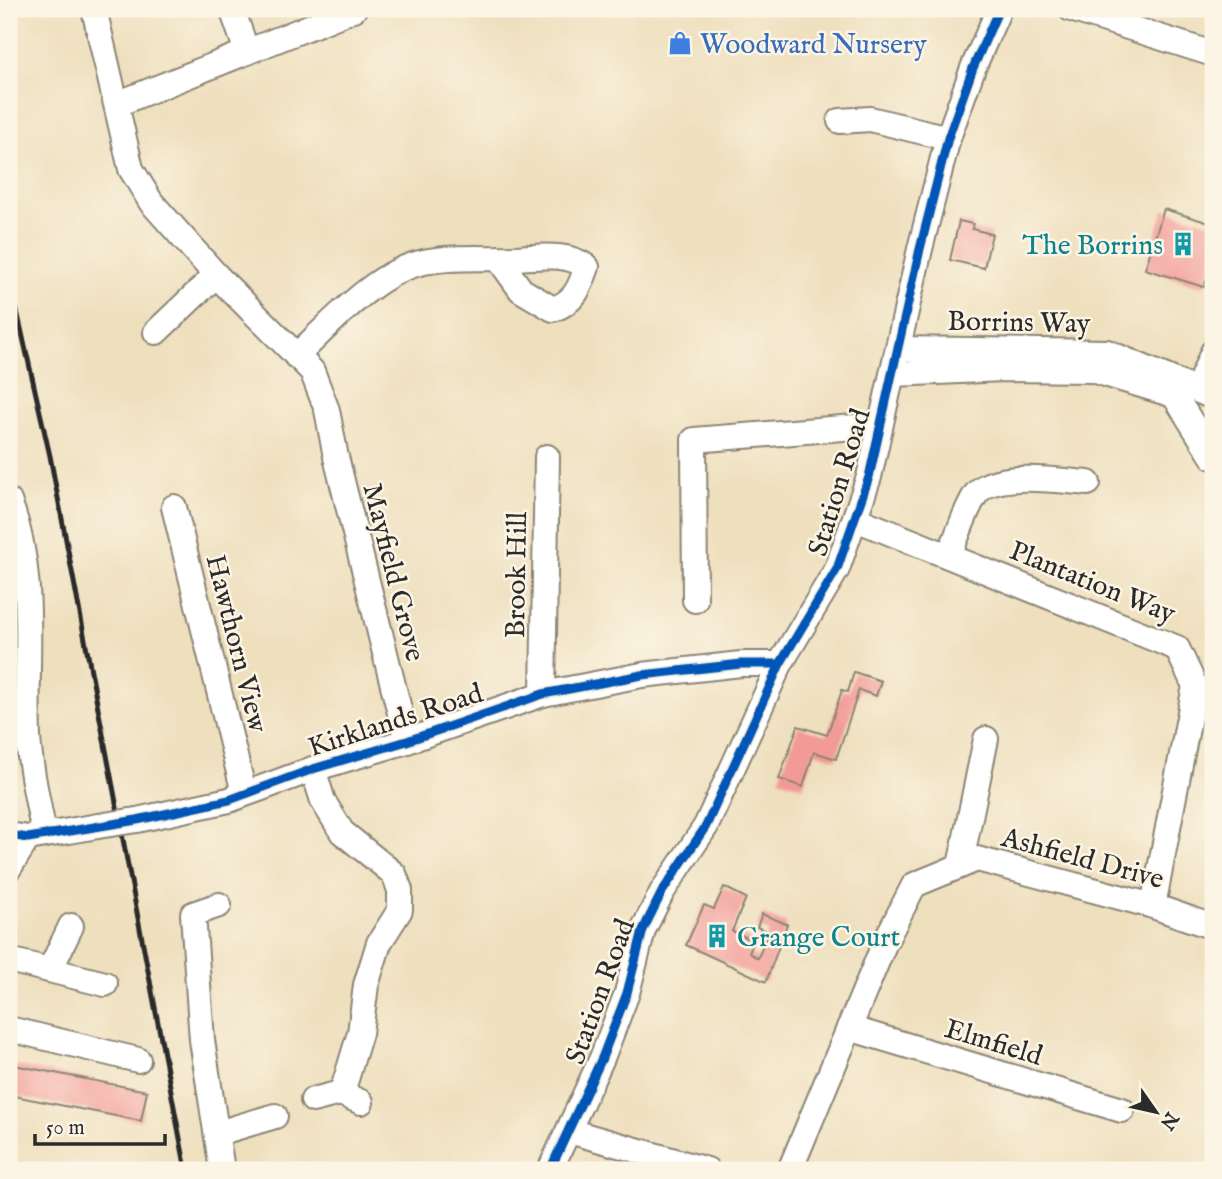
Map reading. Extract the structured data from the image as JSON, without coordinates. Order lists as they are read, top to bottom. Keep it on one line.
{"streets":{"street":["Borrins Way","Station Road","Mayfield Grove","Brook Hill","Plantation Way","Hawthorn View","Kirklands Road","Ashfield Drive","Elmfield"]},"crossings":[["Borrins Way","Station Road"],["Station Road","Plantation Way"],["Station Road","Kirklands Road"],["Mayfield Grove","Kirklands Road"],["Brook Hill","Kirklands Road"],["Plantation Way","Ashfield Drive"],["Hawthorn View","Kirklands Road"],["Ashfield Drive","Elmfield"]],"places":{"shop":["Woodward Nursery"],"building":["The Borrins","Grange Court"]},"scale_bar":"50 m","north":"bottom right"}
